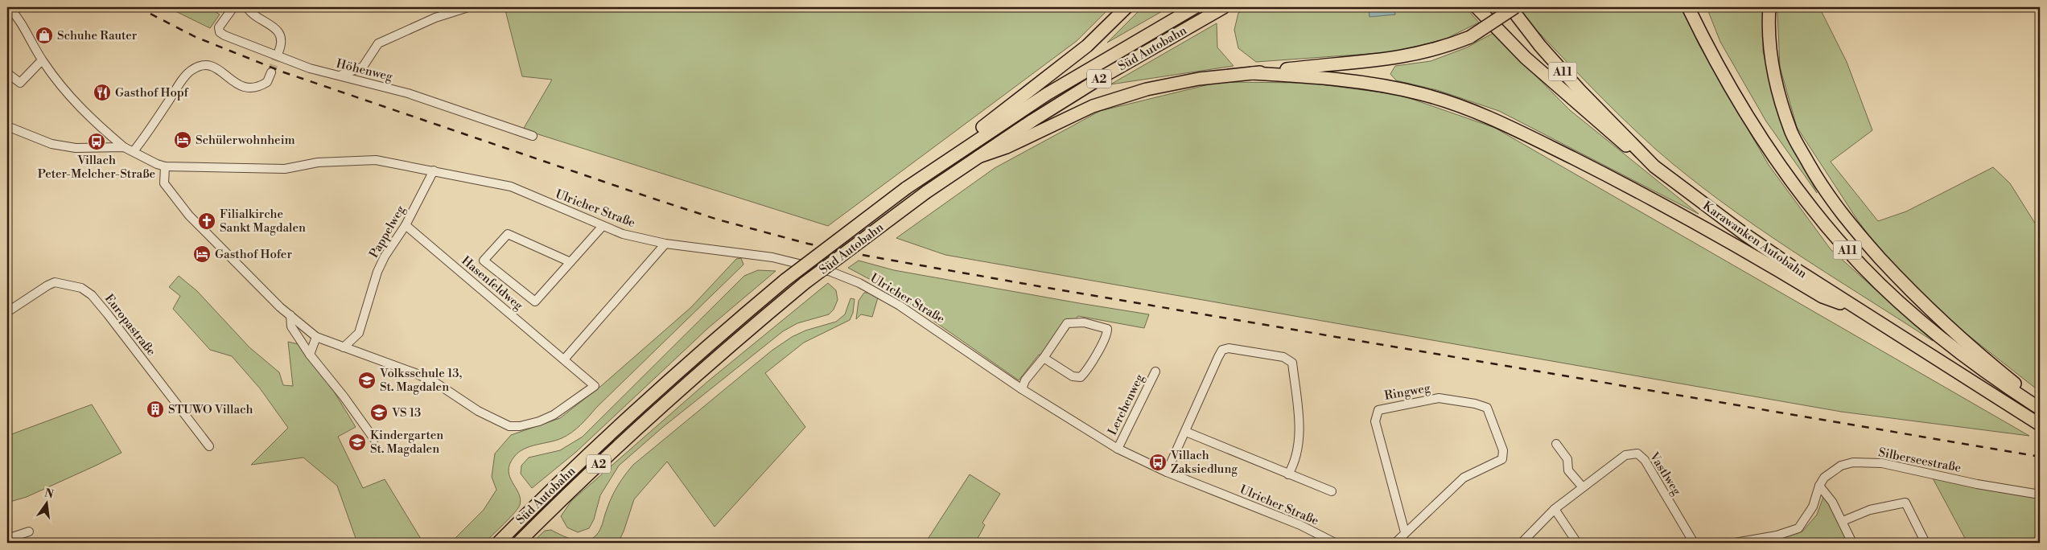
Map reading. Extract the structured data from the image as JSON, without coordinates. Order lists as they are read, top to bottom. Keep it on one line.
{"streets":{"highway":["Süd Autobahn","A11","A2","Karawanken Autobahn"],"street":["Höhenweg","Ulricher Straße","Pappelweg","Hasenfeldweg","Europastraße","Ringweg","Lerchenweg","Silberseestraße","Vastlweg"]},"crossings":[["Ulricher Straße","Pappelweg"],["Ulricher Straße","Lerchenweg"],["Pappelweg","Hasenfeldweg"]],"places":{"shop":["Schuhe Rauter"],"restaurant":["Gasthof Hopf"],"hotel":["Schülerwohnheim","Gasthof Hofer"],"bus stop":["Villach Peter-Melcher-Straße","Villach Zaksiedlung"],"church":["Filialkirche Sankt Magdalen"],"school or university":["Volksschule 13, St. Magdalen","VS 13","Kindergarten St. Magdalen"],"building":["STUWO Villach"]},"north":"top"}
